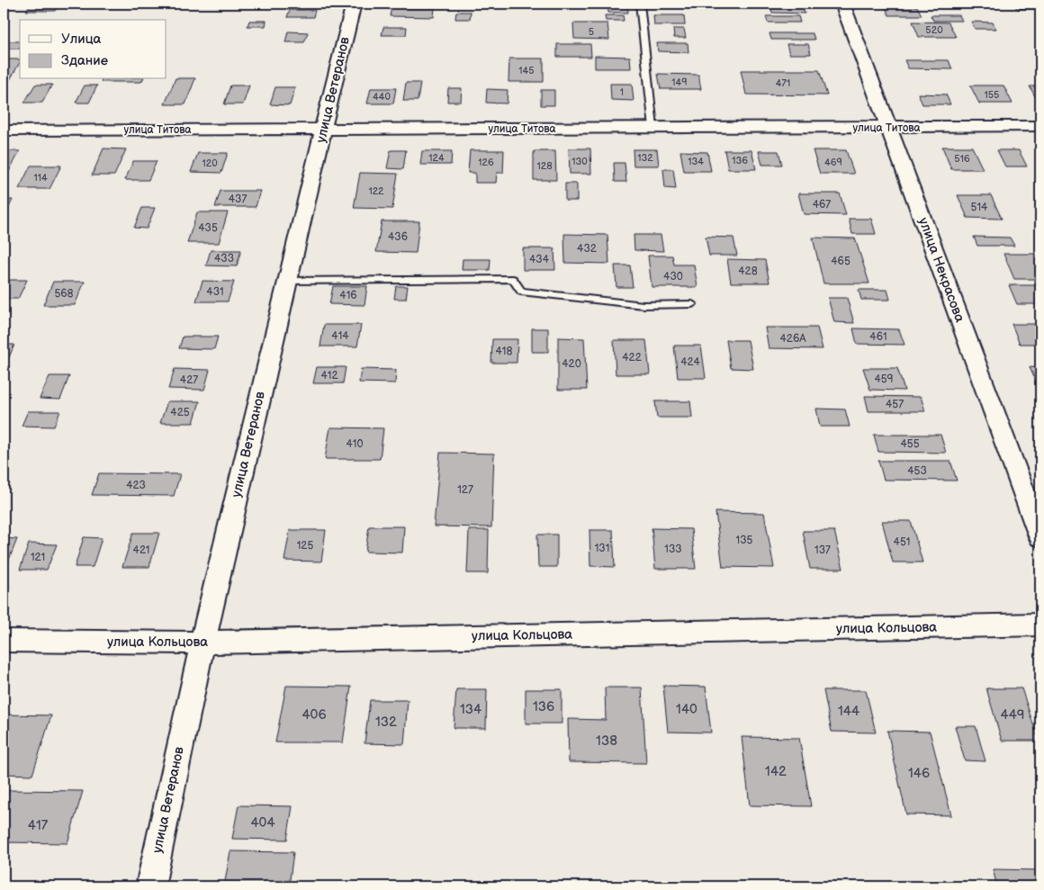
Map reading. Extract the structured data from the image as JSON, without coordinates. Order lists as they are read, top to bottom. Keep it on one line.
{"streets":{"street":["улица Ветеранов","улица Титова","улица Некрасова","улица Кольцова"]},"crossings":[["улица Ветеранов","улица Титова"],["улица Ветеранов","улица Кольцова"],["улица Титова","улица Некрасова"]],"house_numbers":["520","5","145","149","471","1","155","440","124","132","516","136","130","134","126","469","120","128","114","122","437","467","514","435","436","432","433","434","465","428","430","431","568","416","414","461","426А","418","422","424","420","412","459","427","457","425","410","455","453","423","127","135","451","125","131","133","421","137","121","136","134","140","144","406","449","132","138","142","146","404","417"],"legend":["Улица","Здание"]}
